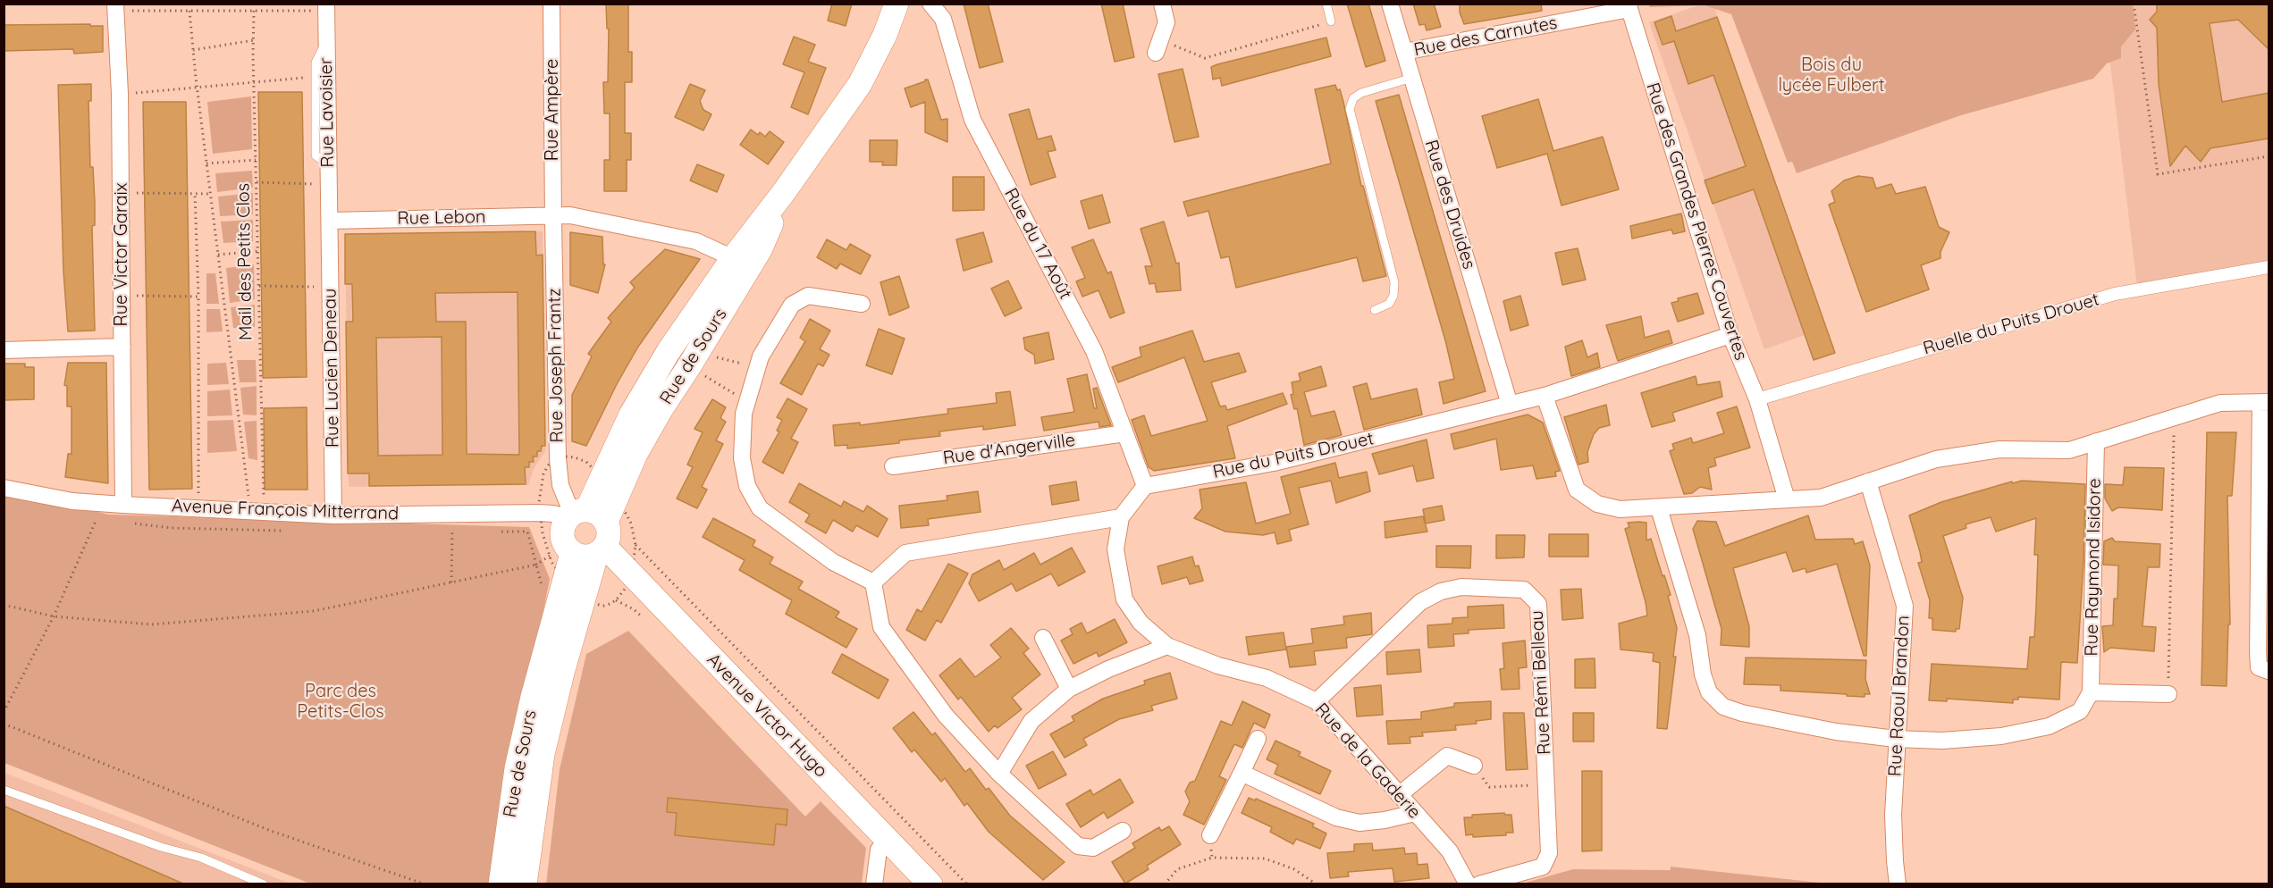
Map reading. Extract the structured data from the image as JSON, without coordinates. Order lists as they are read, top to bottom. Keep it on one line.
{"streets":{"main road":["Rue de Sours","Avenue Victor Hugo"],"street":["Rue des Carnutes","Rue Ampère","Rue Lavoisier","Rue des Druides","Rue Lebon","Rue des Grandes Pierres Couvertes","Rue du 17 Août","Rue Victor Garaix","Ruelle du Puits Drouet","Rue Joseph Frantz","Rue Lucien Deneau","Rue d'Angerville","Rue du Puits Drouet","Avenue François Mitterrand","Rue Raymond Isidore","Rue Rémi Belleau","Rue Raoul Brandon","Rue de la Gaderie"],"path":["Mail des Petits Clos"]},"crossings":[["Rue des Carnutes","Rue des Druides"],["Rue des Carnutes","Rue des Grandes Pierres Couvertes"],["Rue Ampère","Rue Lebon"],["Rue Ampère","Rue Joseph Frantz"],["Rue Lavoisier","Rue Lebon"],["Rue Lavoisier","Rue Lucien Deneau"],["Rue des Druides","Rue du Puits Drouet"],["Rue Lebon","Rue de Sours"],["Rue Lebon","Rue Joseph Frantz"],["Rue Lebon","Rue Lucien Deneau"],["Rue des Grandes Pierres Couvertes","Ruelle du Puits Drouet"],["Rue des Grandes Pierres Couvertes","Rue du Puits Drouet"],["Rue du 17 Août","Rue d'Angerville"],["Rue du 17 Août","Rue du Puits Drouet"],["Rue Victor Garaix","Avenue François Mitterrand"],["Mail des Petits Clos","Avenue François Mitterrand"],["Rue de Sours","Rue Joseph Frantz"],["Rue de Sours","Avenue François Mitterrand"],["Rue de Sours","Avenue Victor Hugo"],["Rue Joseph Frantz","Avenue François Mitterrand"],["Rue Joseph Frantz","Avenue Victor Hugo"],["Rue Lucien Deneau","Avenue François Mitterrand"],["Avenue François Mitterrand","Avenue Victor Hugo"],["Rue Rémi Belleau","Rue de la Gaderie"]],"parks":["Bois du lycée Fulbert","Parc des Petits-Clos"]}
